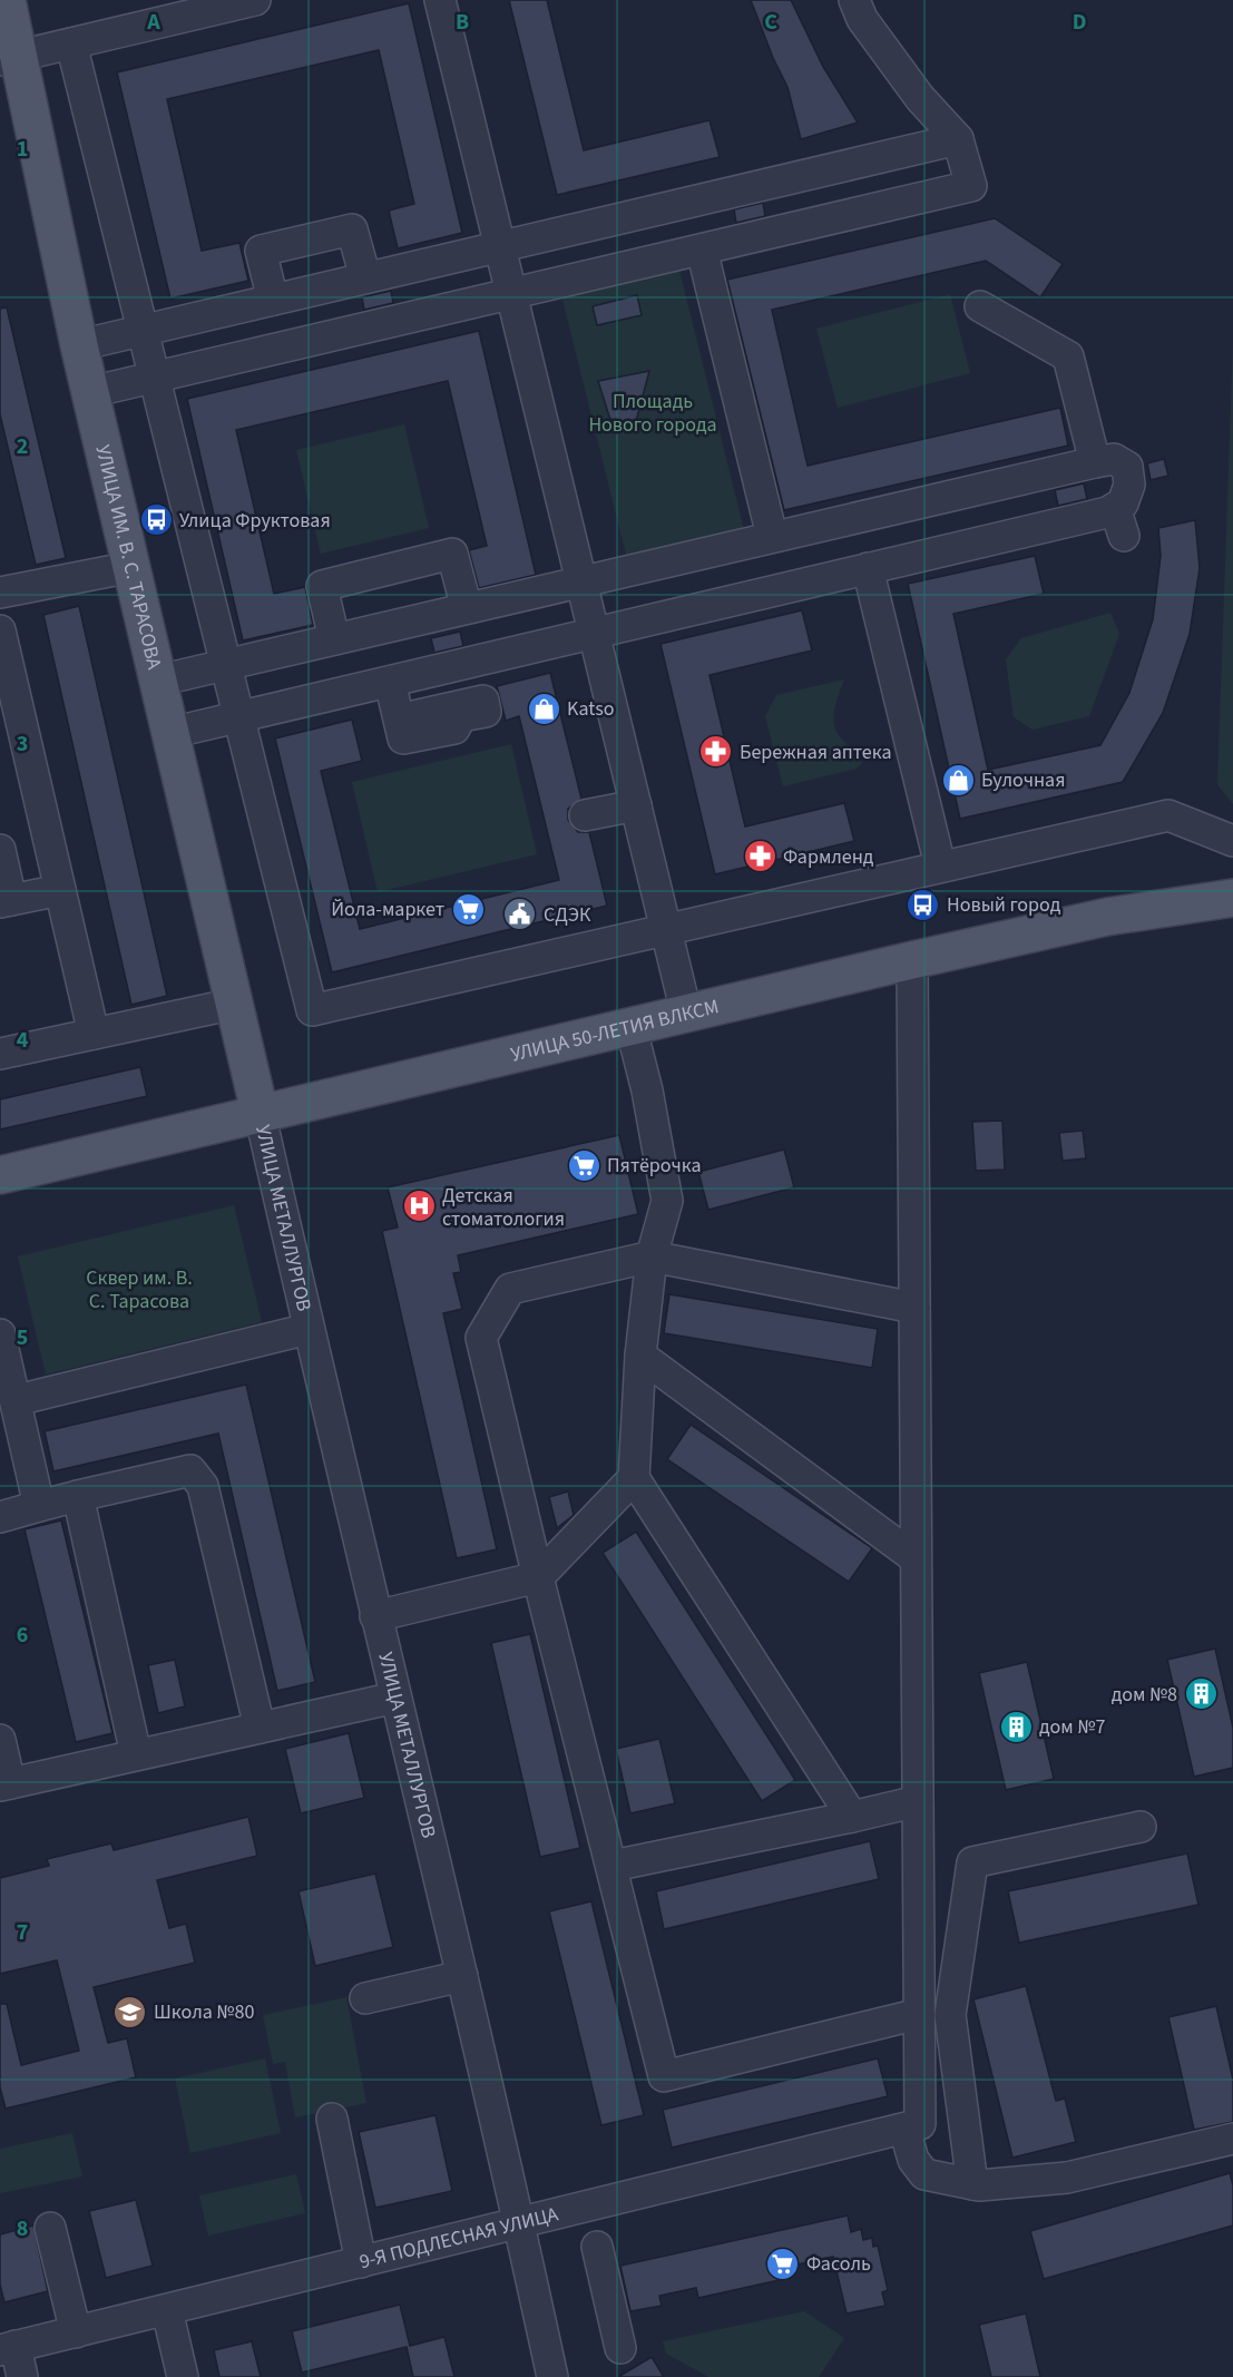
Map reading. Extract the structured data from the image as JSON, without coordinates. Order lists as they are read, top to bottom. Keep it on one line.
{"streets":{"main road":["УЛИЦА ИМ. В. С. ТАРАСОВА","УЛИЦА 50-ЛЕТИЯ ВЛКСМ"],"street":["УЛИЦА МЕТАЛЛУРГОВ","9-Я ПОДЛЕСНАЯ УЛИЦА"]},"crossings":[["УЛИЦА ИМ. В. С. ТАРАСОВА","УЛИЦА 50-ЛЕТИЯ ВЛКСМ"],["УЛИЦА ИМ. В. С. ТАРАСОВА","УЛИЦА МЕТАЛЛУРГОВ"],["УЛИЦА 50-ЛЕТИЯ ВЛКСМ","УЛИЦА МЕТАЛЛУРГОВ"],["УЛИЦА МЕТАЛЛУРГОВ","9-Я ПОДЛЕСНАЯ УЛИЦА"]],"parks":["Площадь Нового города","Сквер им. В. С. Тарасова"],"places":{"bus stop":["Улица Фруктовая","Новый город"],"shop":["Katso","Булочная"],"pharmacy":["Бережная аптека","Фармленд"],"supermarket":["Йола-маркет","Пятёрочка","Фасоль"],"public building":["СДЭК"],"hospital":["Детская стоматология"],"building":["дом №8","дом №7"],"school or university":["Школа №80"]},"grid":{"columns":["A","B","C","D"],"rows":["1","2","3","4","5","6","7","8"]}}
